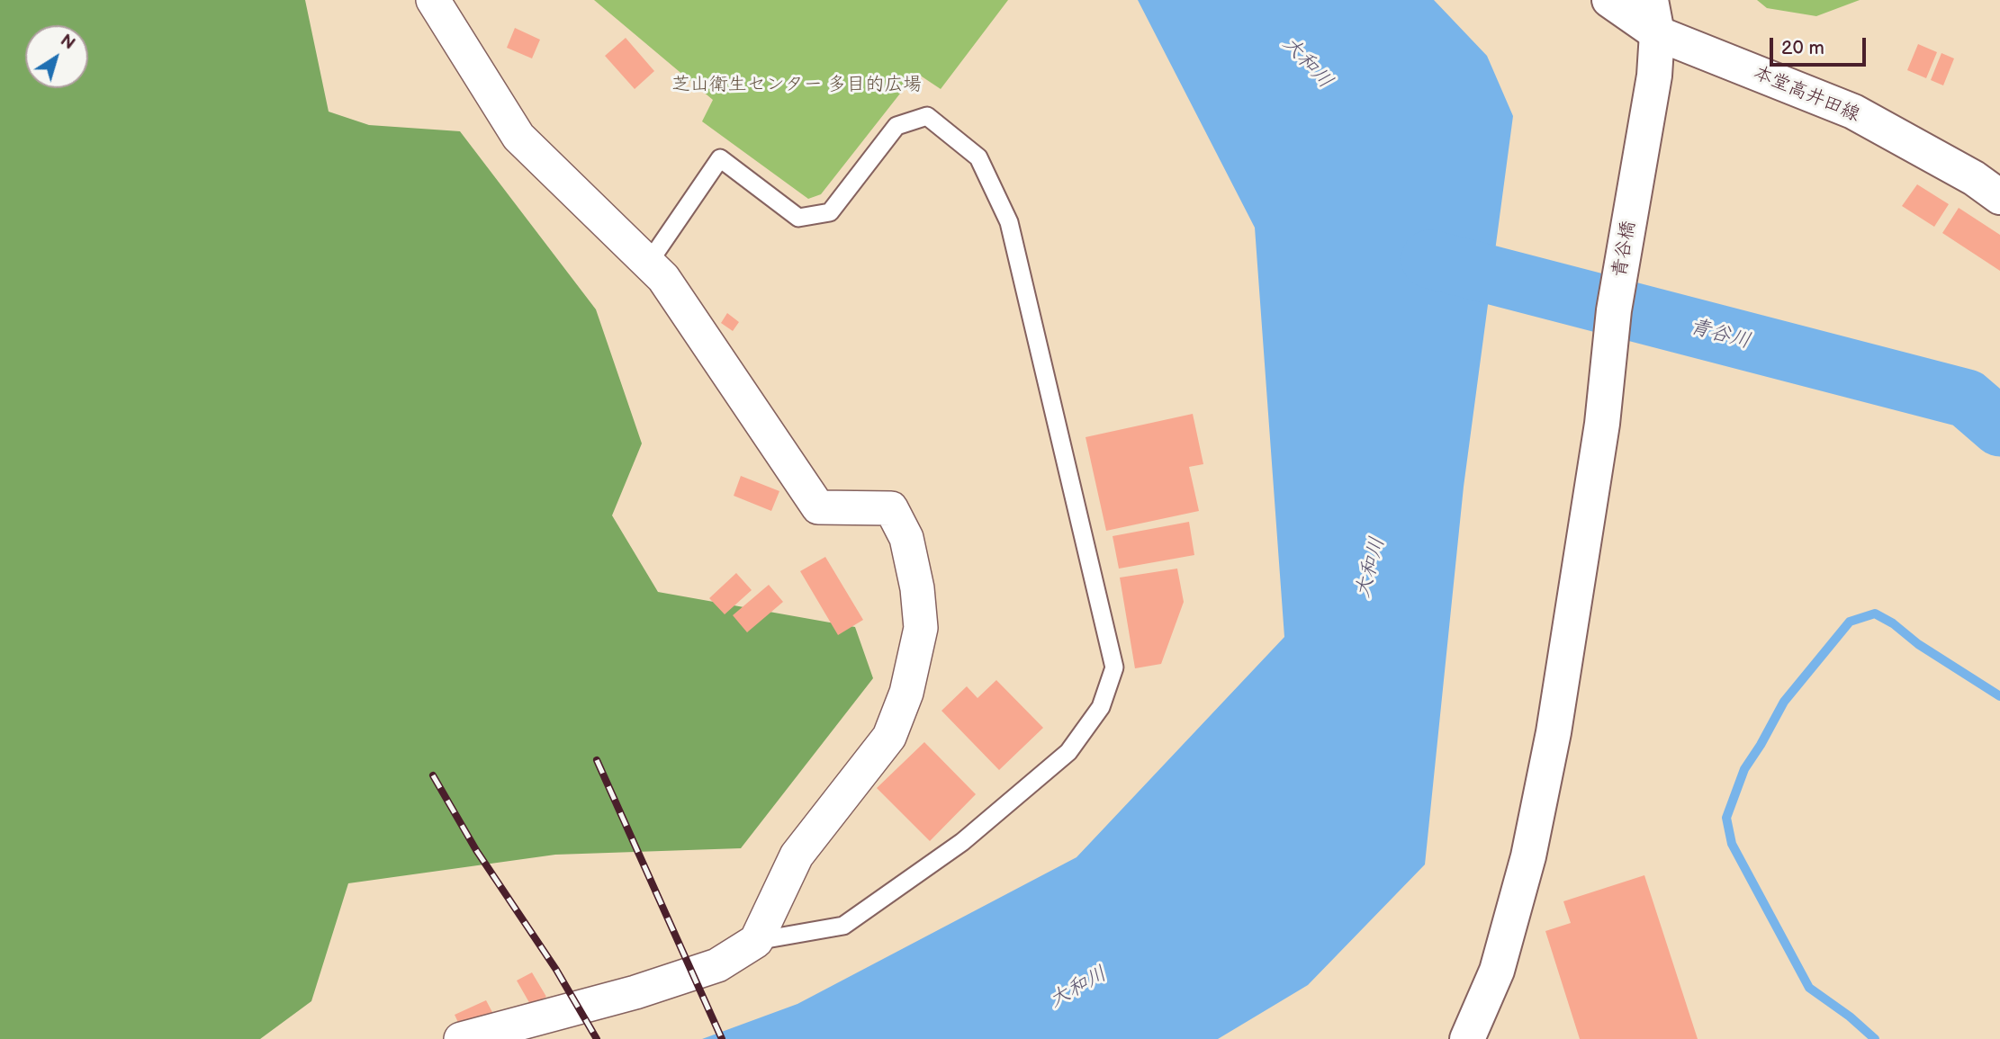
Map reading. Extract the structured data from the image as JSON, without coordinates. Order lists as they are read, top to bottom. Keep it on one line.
{"streets":{"street":["本堂高井田線","青谷橋"]},"crossings":[["本堂高井田線","青谷橋"]],"water":["大和川","青谷川"],"parks":["芝山衛生センター 多目的広場"],"scale_bar":"20 m","north":"top right"}
